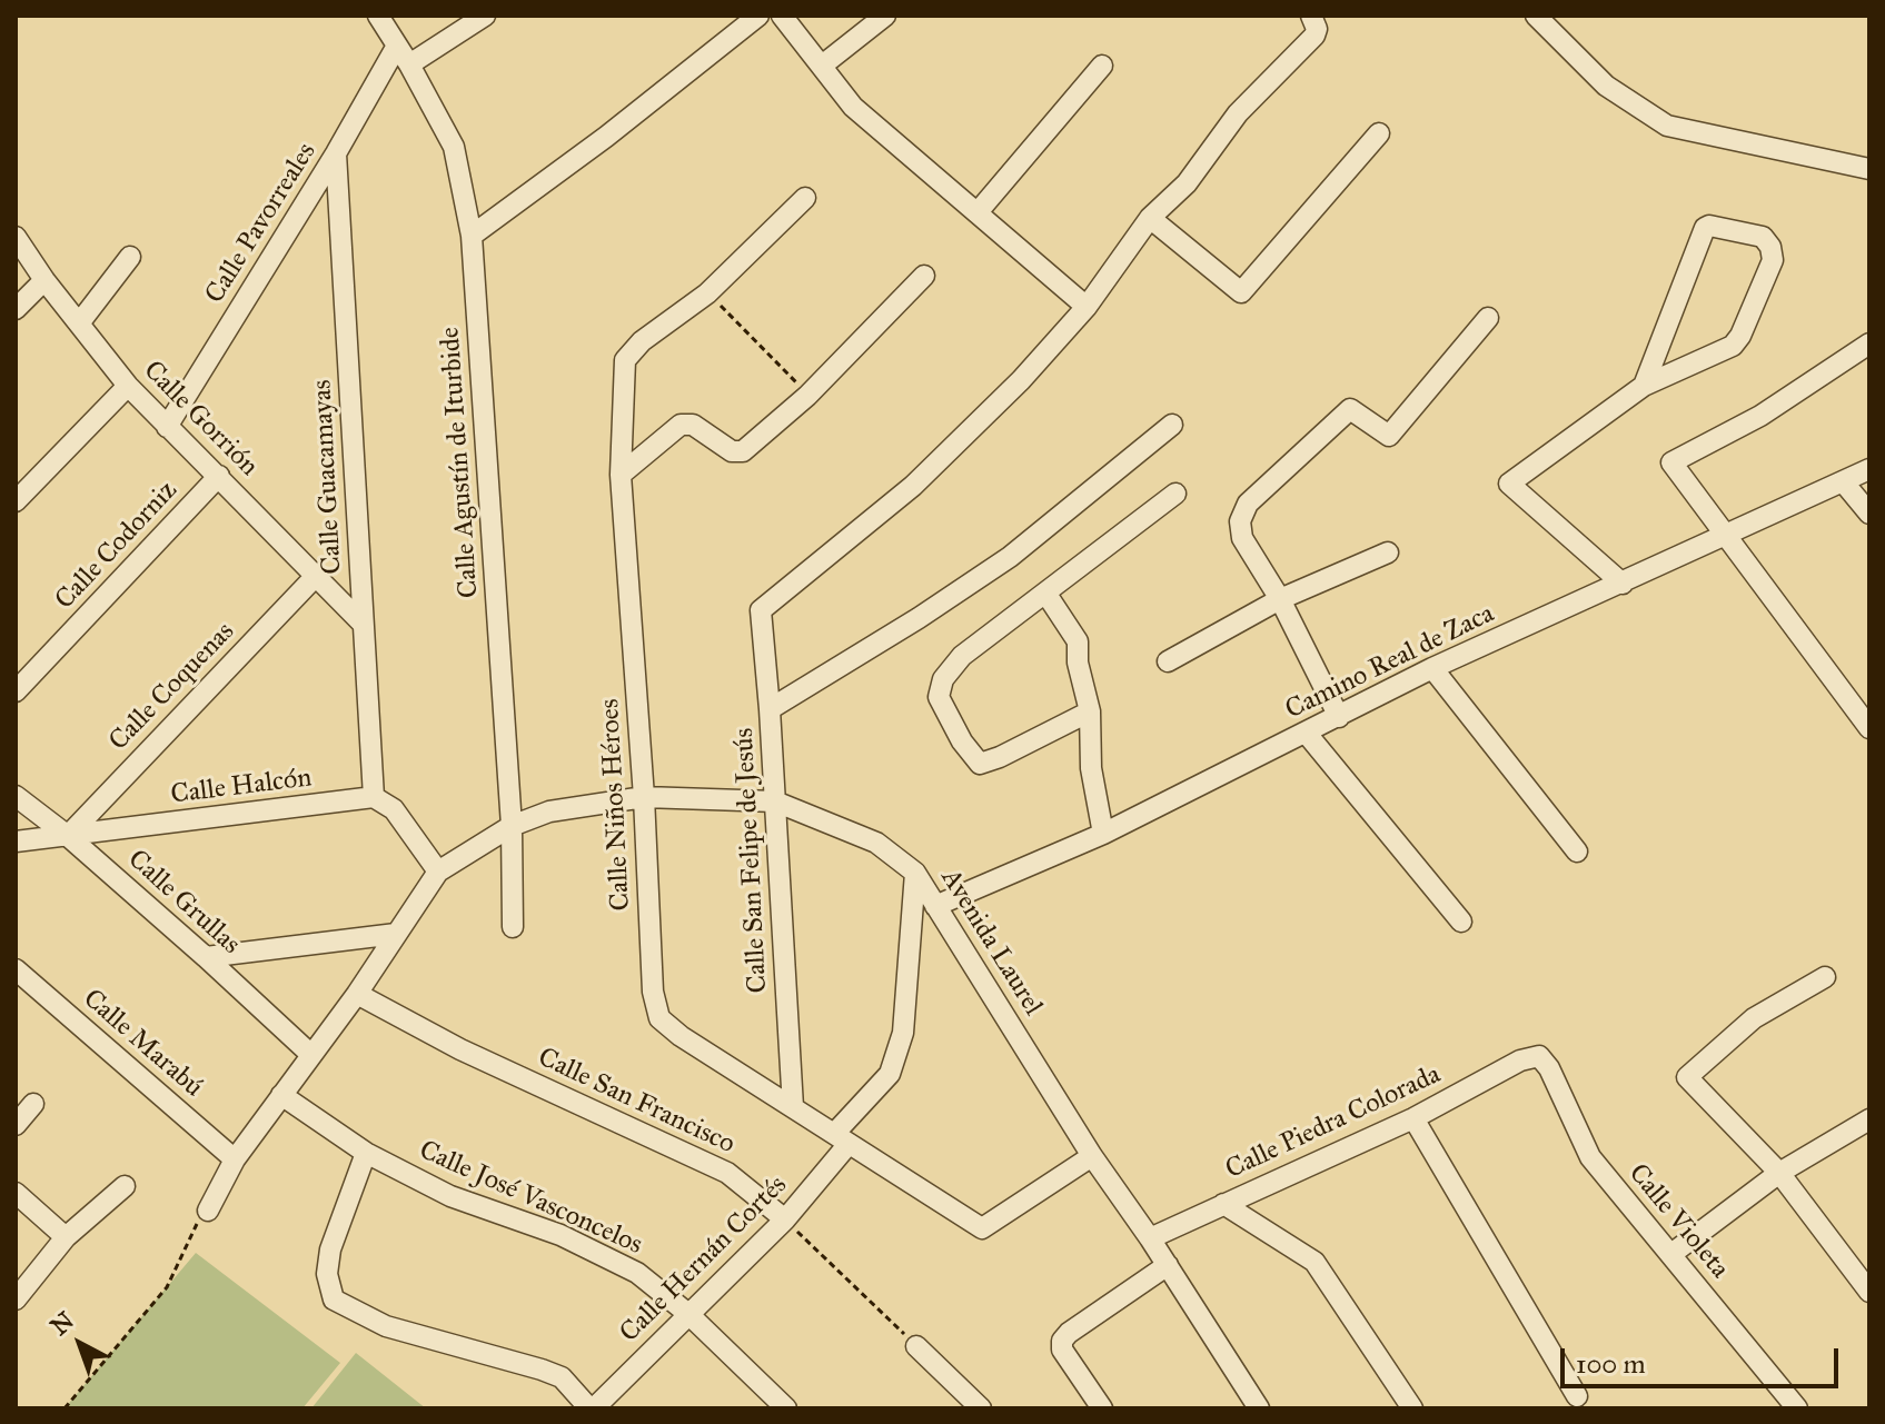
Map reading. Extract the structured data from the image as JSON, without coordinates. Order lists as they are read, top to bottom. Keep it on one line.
{"streets":{"street":["Calle Pavorreales","Calle Gorrión","Calle Agustín de Iturbide","Calle Guacamayas","Calle Codorniz","Camino Real de Zaca","Calle Coquenas","Calle Halcón","Calle Niños Héroes","Calle San Felipe de Jesús","Calle Grullas","Avenida Laurel","Calle Marabú","Calle San Francisco","Calle Piedra Colorada","Calle José Vasconcelos","Calle Violeta","Calle Hernán Cortés"]},"crossings":[["Calle Pavorreales","Calle Gorrión"],["Calle Pavorreales","Calle Agustín de Iturbide"],["Calle Pavorreales","Calle Guacamayas"],["Calle Gorrión","Calle Guacamayas"],["Calle Gorrión","Calle Codorniz"],["Calle Gorrión","Calle Coquenas"],["Calle Agustín de Iturbide","Avenida Laurel"],["Calle Guacamayas","Calle Halcón"],["Camino Real de Zaca","Avenida Laurel"],["Calle Coquenas","Calle Halcón"],["Calle Coquenas","Calle Grullas"],["Calle Halcón","Calle Grullas"],["Calle Niños Héroes","Calle San Felipe de Jesús"],["Calle Niños Héroes","Avenida Laurel"],["Calle Niños Héroes","Calle Hernán Cortés"],["Calle San Felipe de Jesús","Avenida Laurel"],["Calle Grullas","Avenida Laurel"],["Avenida Laurel","Calle Marabú"],["Avenida Laurel","Calle San Francisco"],["Avenida Laurel","Calle Piedra Colorada"],["Avenida Laurel","Calle José Vasconcelos"],["Avenida Laurel","Calle Hernán Cortés"],["Calle San Francisco","Calle Hernán Cortés"],["Calle Piedra Colorada","Calle Violeta"],["Calle José Vasconcelos","Calle Hernán Cortés"]],"scale_bar":"100 m","north":"top left"}
